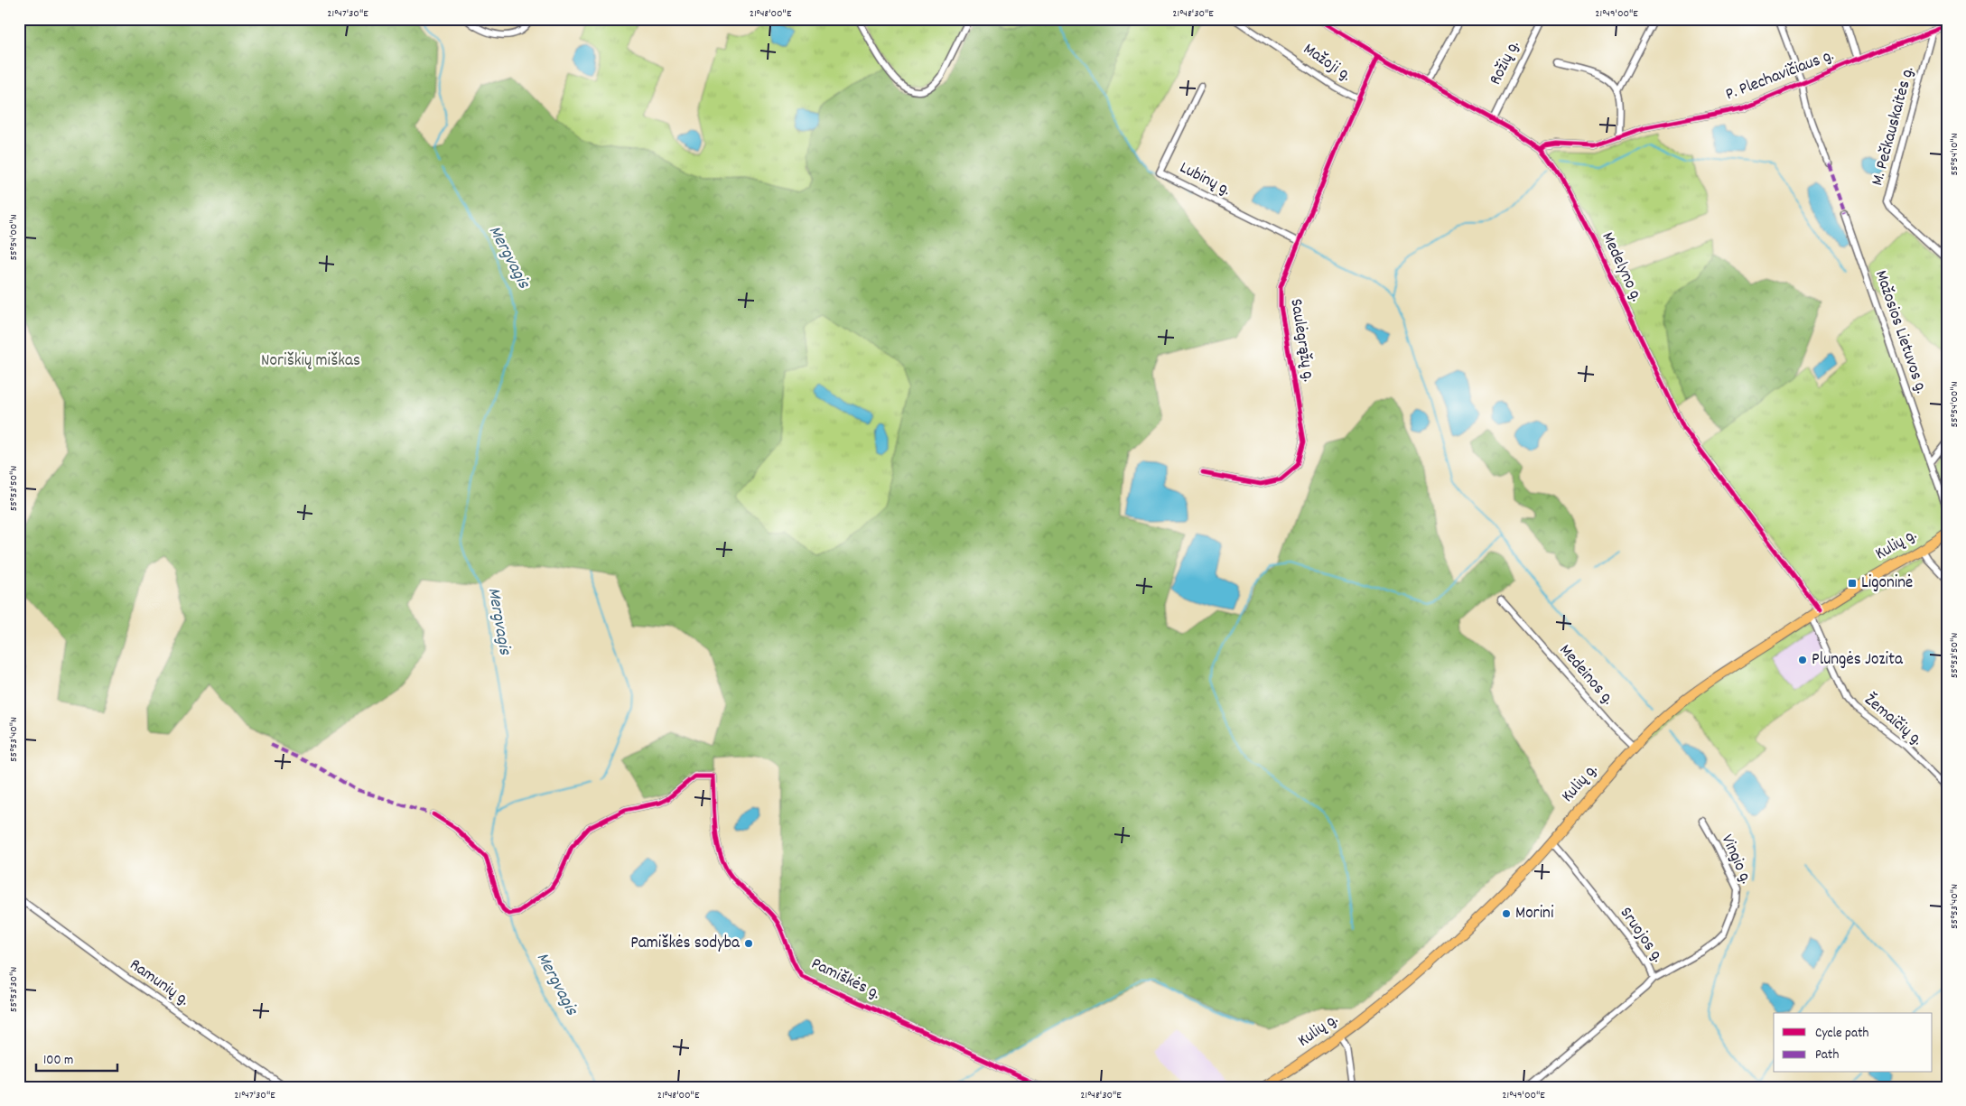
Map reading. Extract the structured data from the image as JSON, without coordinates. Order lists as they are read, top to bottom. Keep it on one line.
{"streets":{"main road":["Kulių g."],"street":["Mažoji g.","Rožių g.","P. Plechavičiaus g.","M. Pečkauskaitės g.","Lubinų g.","Medelyno g.","Mažosios Lietuvos g.","Saulėgrąžų g.","Medeinos g.","Žemaičių g.","Vingio g.","Sruojos g.","Pamiškės g.","Ramunių g."]},"crossings":[["Mažoji g.","Saulėgrąžų g."],["Rožių g.","Medelyno g."],["P. Plechavičiaus g.","M. Pečkauskaitės g."],["P. Plechavičiaus g.","Medelyno g."],["Lubinų g.","Saulėgrąžų g."],["Medelyno g.","Saulėgrąžų g."],["Medelyno g.","Kulių g."],["Medelyno g.","Žemaičių g."],["Kulių g.","Medeinos g."],["Kulių g.","Žemaičių g."],["Kulių g.","Sruojos g."],["Vingio g.","Sruojos g."]],"water":["Mergvagis"],"parks":["Noriškių miškas"],"places":{"transit":["Ligoninė"],"other":["Plungės Jozita","Morini","Pamiškės sodyba"]},"legend":["Cycle path","Path"],"scale_bar":"100 m","coordinates":["21°47'30\"E","21°48'00\"E","21°48'30\"E","21°49'00\"E","55°54'10\"N","55°54'00\"N","55°53'50\"N","55°53'40\"N","55°53'30\"N"]}
